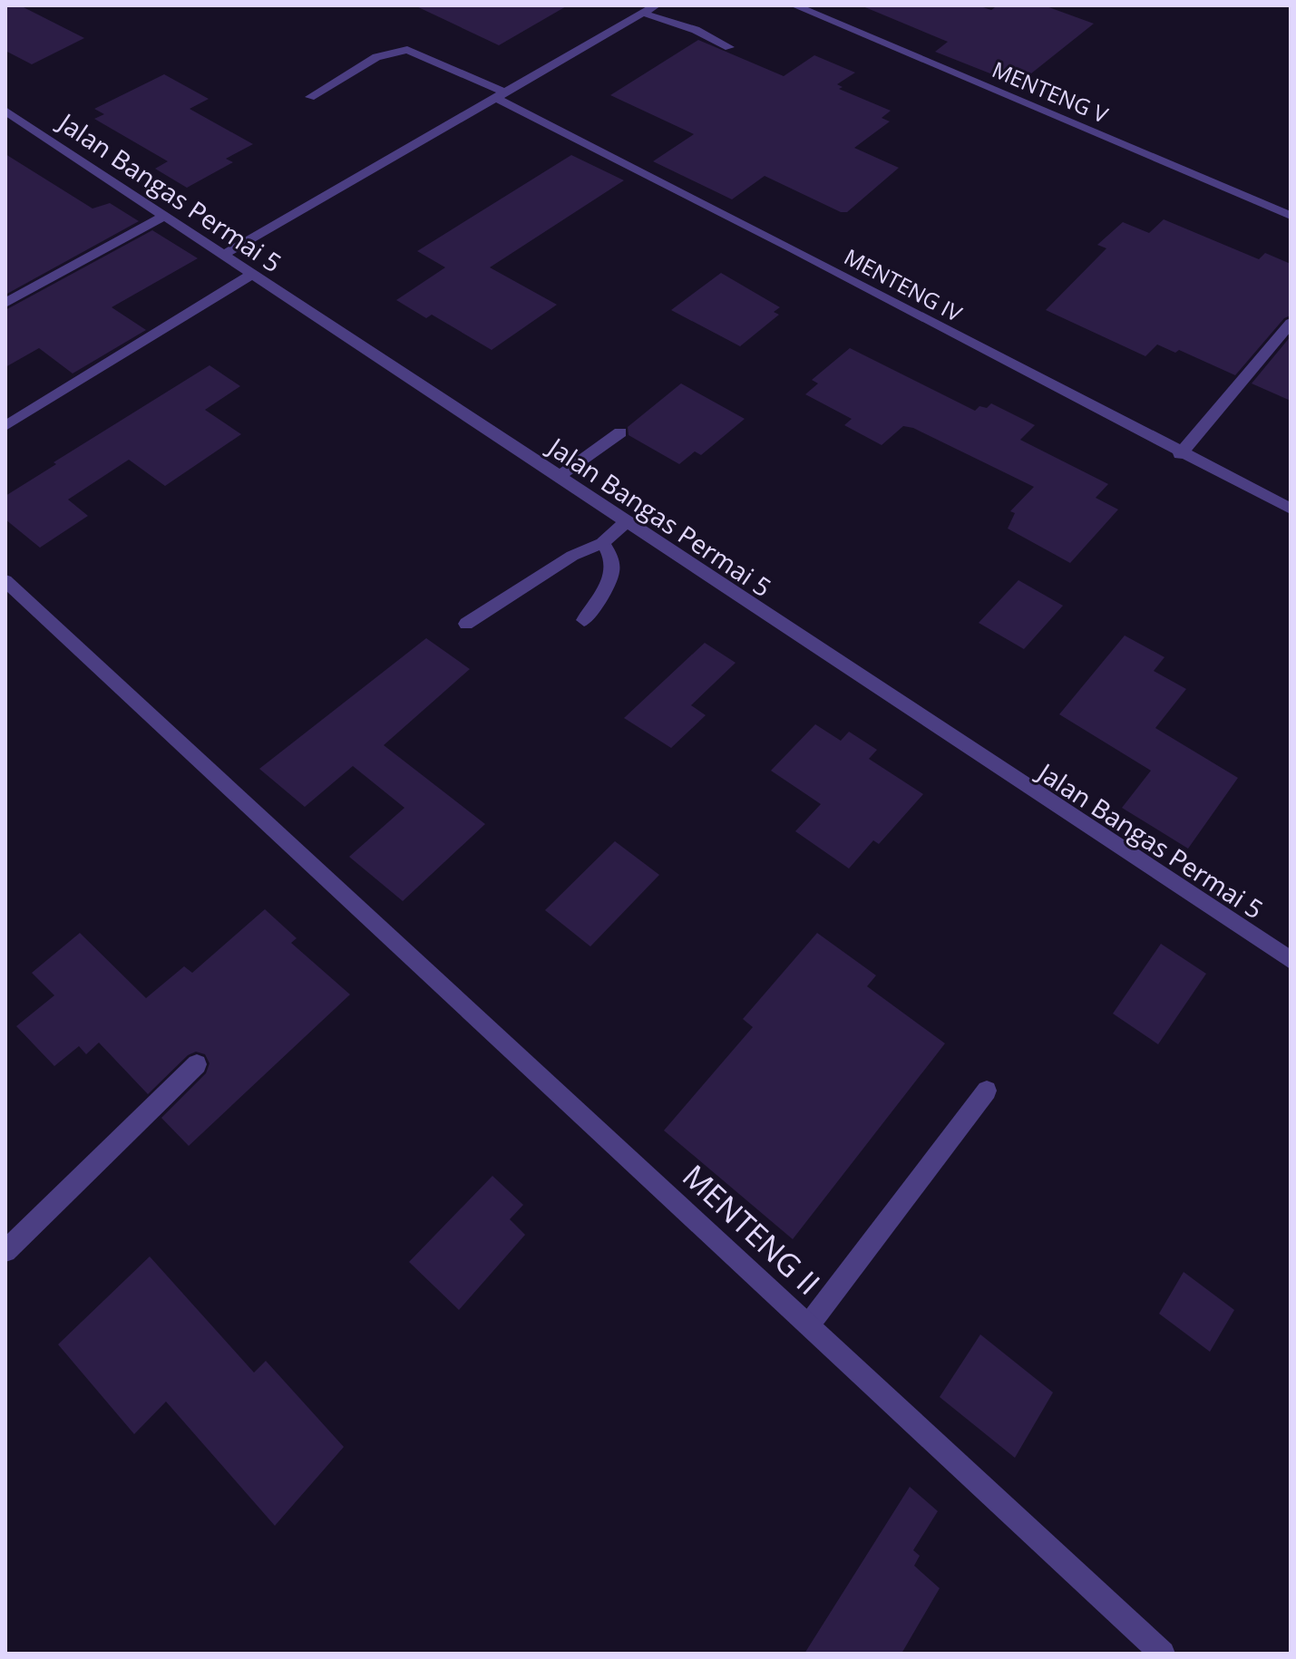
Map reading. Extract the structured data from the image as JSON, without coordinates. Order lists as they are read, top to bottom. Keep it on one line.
{"streets":{"street":["MENTENG V","Jalan Bangas Permai 5","MENTENG IV","MENTENG II"]}}
